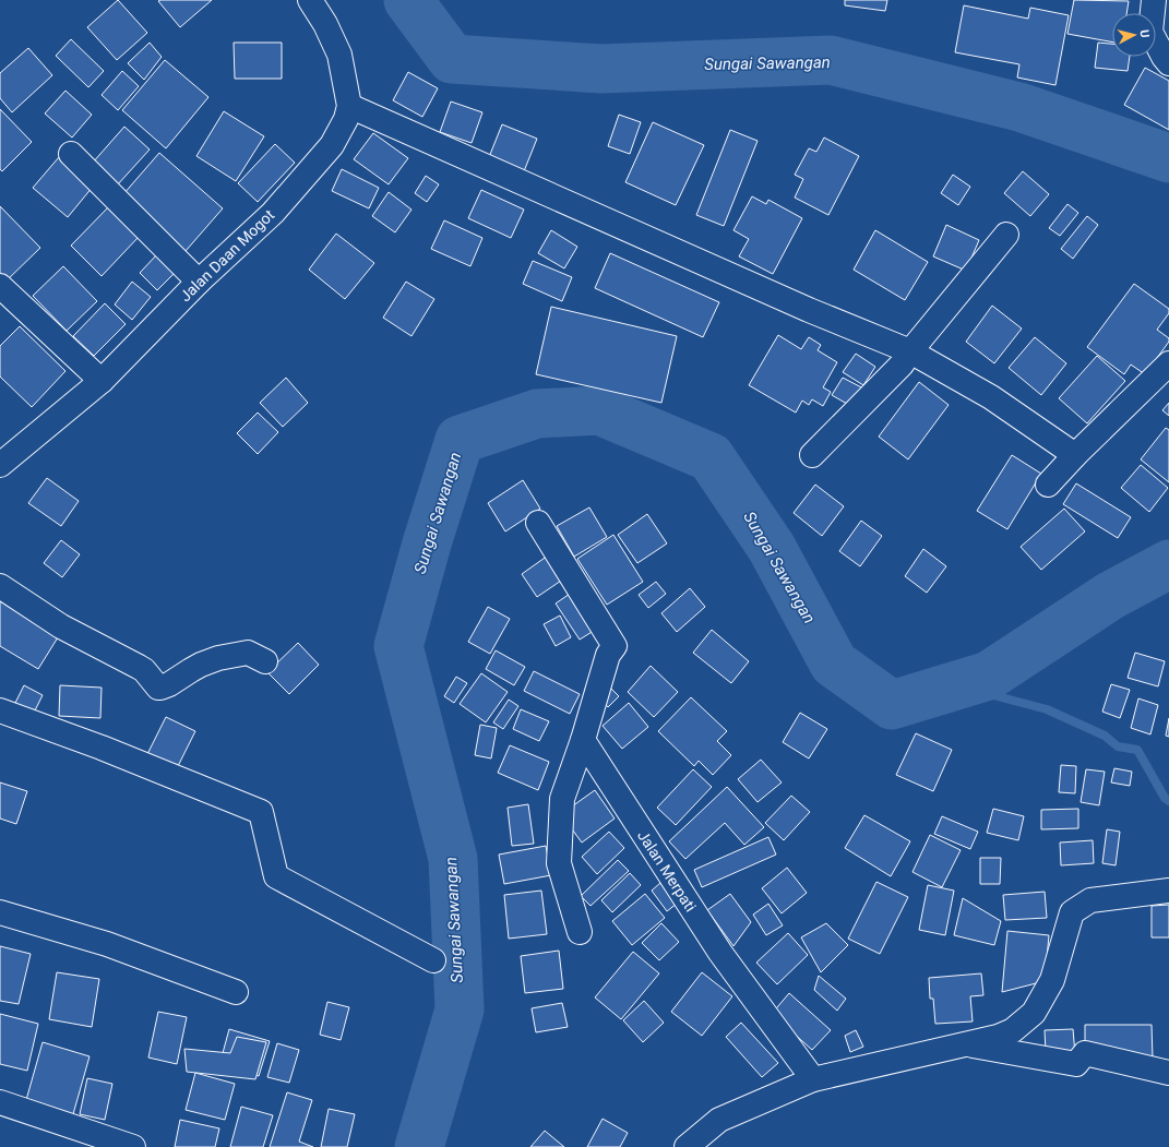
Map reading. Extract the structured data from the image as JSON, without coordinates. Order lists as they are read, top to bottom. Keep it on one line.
{"streets":{"street":["Jalan Daan Mogot","Jalan Merpati"]},"water":["Sungai Sawangan"],"north":"right"}
